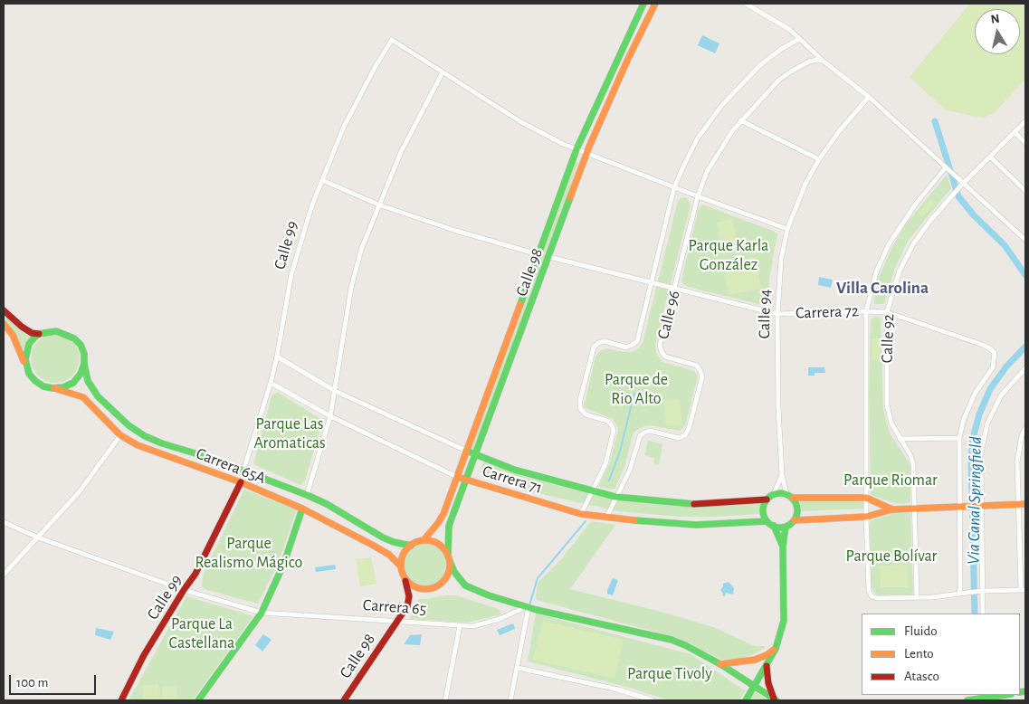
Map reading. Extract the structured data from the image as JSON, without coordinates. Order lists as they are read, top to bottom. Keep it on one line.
{"streets":{"street":["Calle 99","Calle 98","Carrera 72","Calle 94","Calle 96","Calle 92","Carrera 65A","Carrera 71","Carrera 65"]},"crossings":[["Calle 99","Carrera 65A"],["Calle 99","Carrera 71"],["Calle 99","Carrera 65"],["Calle 98","Carrera 72"],["Calle 98","Carrera 65A"],["Calle 98","Carrera 71"],["Calle 98","Carrera 65"],["Carrera 72","Calle 94"],["Carrera 72","Calle 96"],["Carrera 72","Calle 92"],["Calle 94","Carrera 71"],["Calle 96","Carrera 71"]],"districts":["Villa Carolina"],"water":["Via Canal Springfield"],"parks":["Parque Karla González","Parque de Rio Alto","Parque Las Aromaticas","Parque Riomar","Parque Realismo Mágico","Parque Bolívar","Parque La Castellana","Parque Tivoly"],"legend":["Fluido","Lento","Atasco"],"scale_bar":"100 m","north":"top"}
